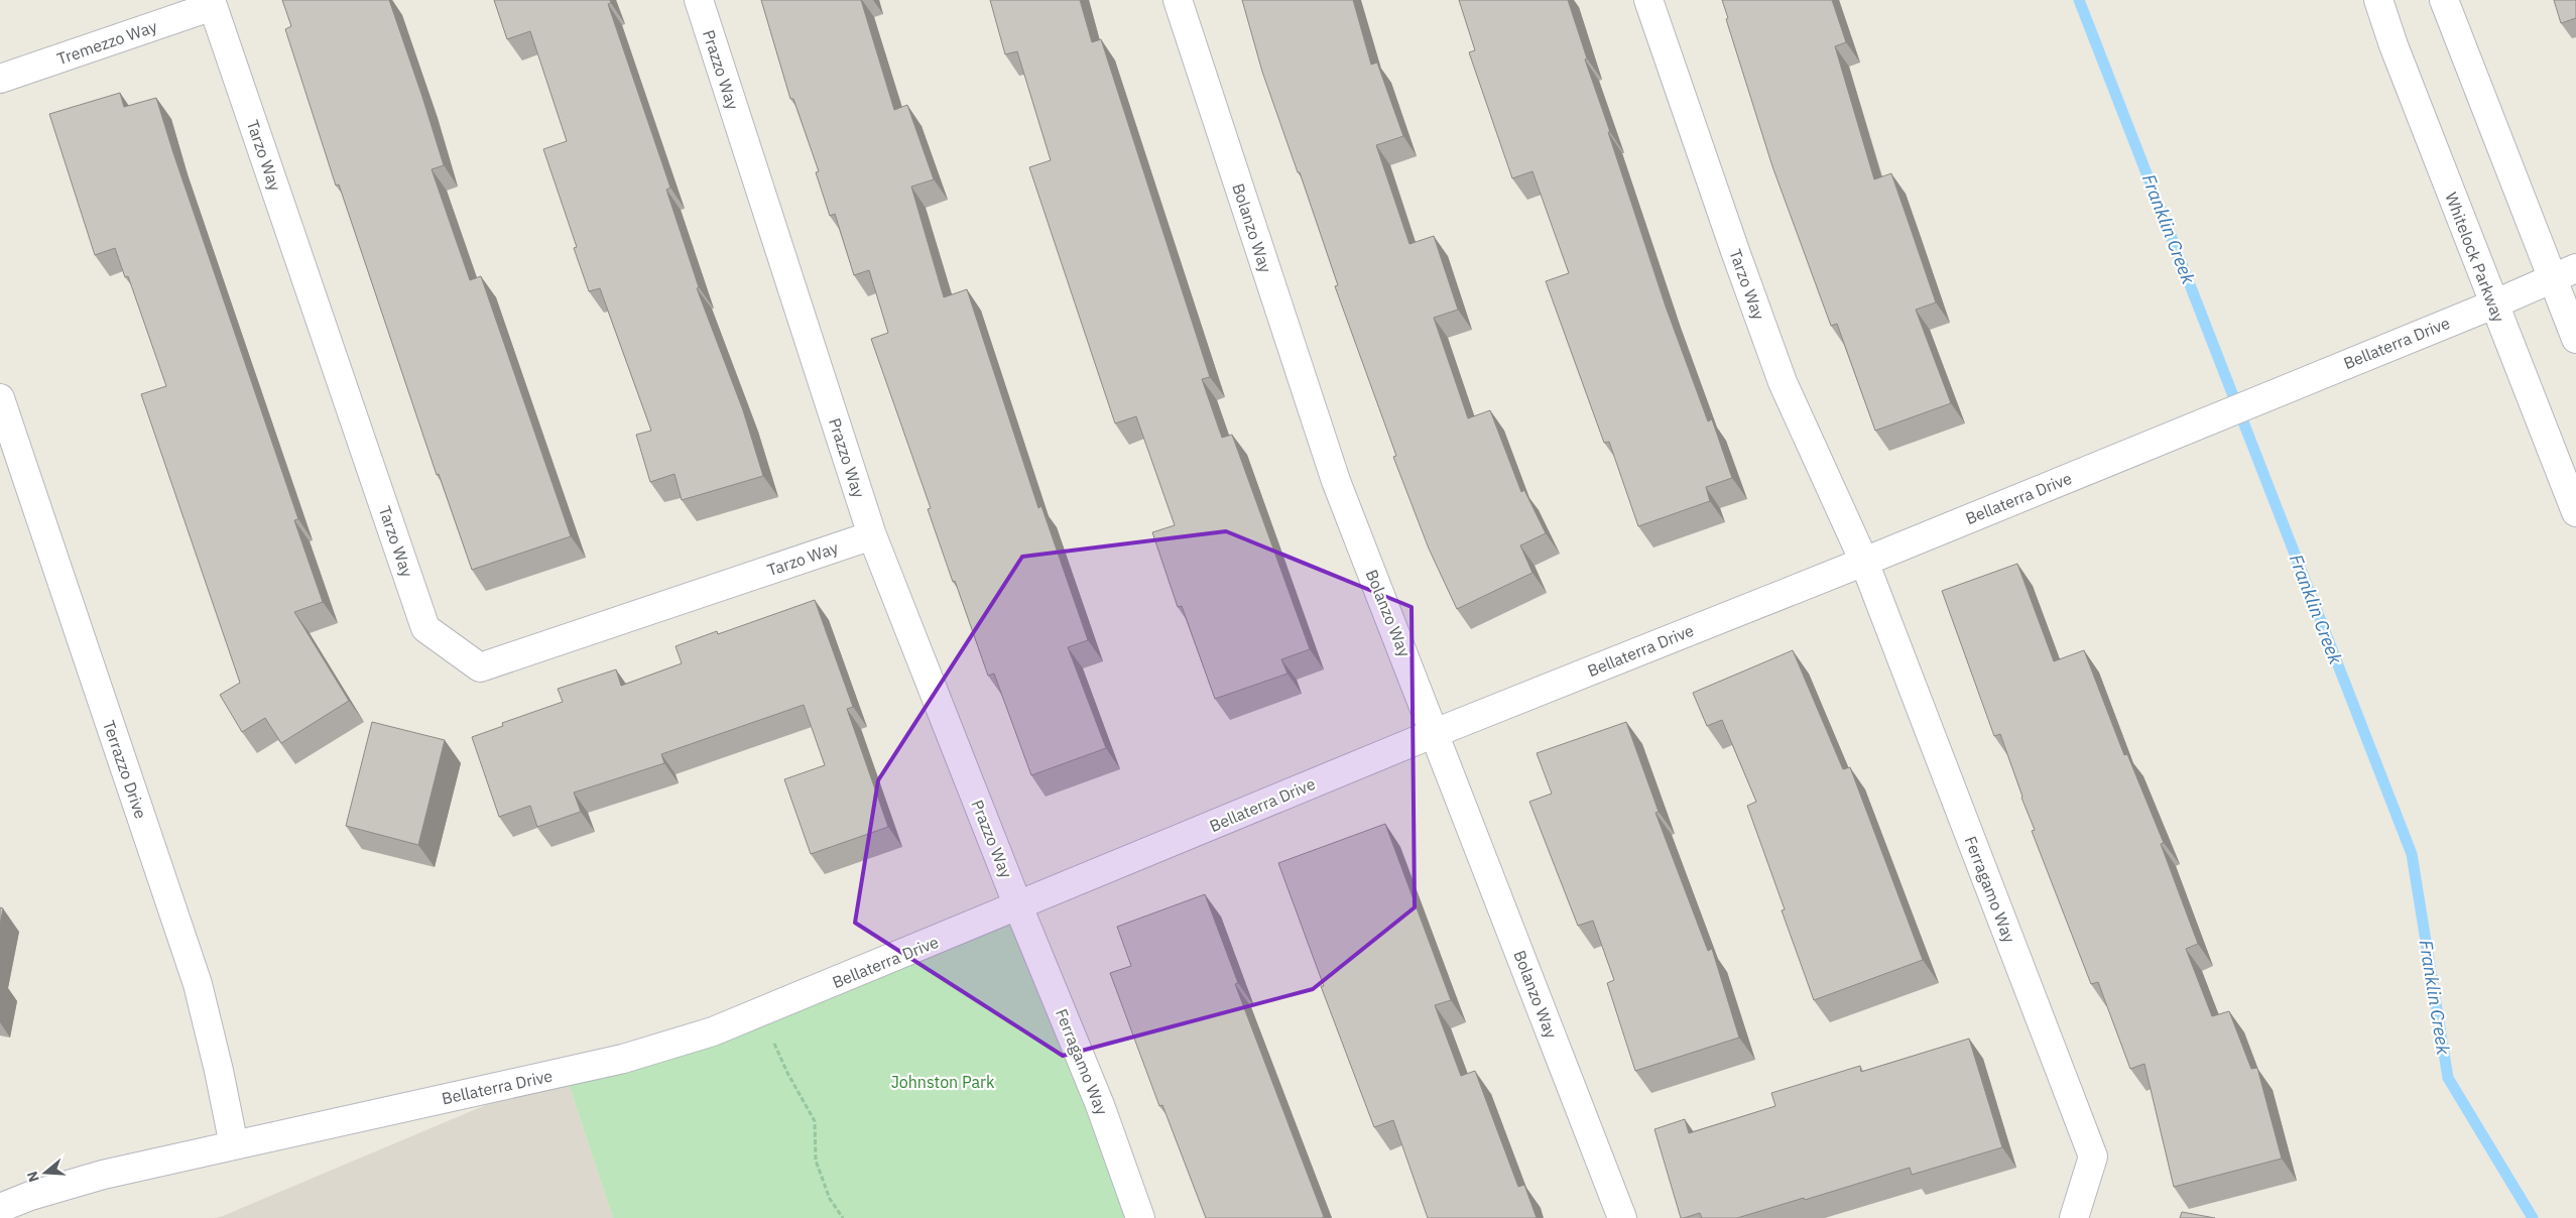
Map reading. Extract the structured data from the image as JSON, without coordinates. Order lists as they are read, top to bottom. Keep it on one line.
{"streets":{"street":["Tremezzo Way","Prazzo Way","Tarzo Way","Bolanzo Way","Whitelock Parkway","Bellaterra Drive","Terrazzo Drive","Ferragamo Way"]},"crossings":[["Tremezzo Way","Tarzo Way"],["Prazzo Way","Tarzo Way"],["Prazzo Way","Bellaterra Drive"],["Prazzo Way","Ferragamo Way"],["Tarzo Way","Bellaterra Drive"],["Tarzo Way","Ferragamo Way"],["Bolanzo Way","Bellaterra Drive"],["Whitelock Parkway","Bellaterra Drive"],["Bellaterra Drive","Terrazzo Drive"],["Bellaterra Drive","Ferragamo Way"]],"water":["Franklin Creek"],"parks":["Johnston Park"],"north":"left"}
